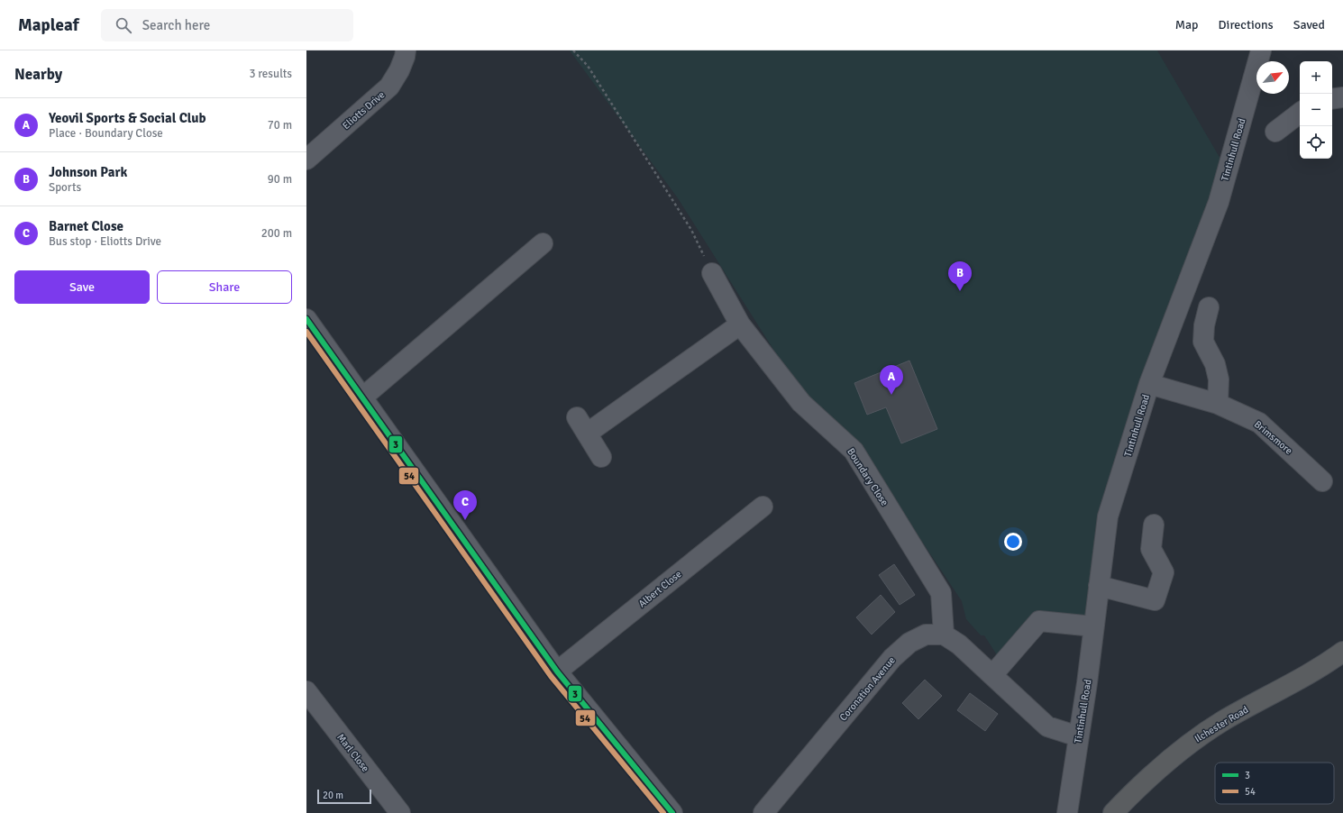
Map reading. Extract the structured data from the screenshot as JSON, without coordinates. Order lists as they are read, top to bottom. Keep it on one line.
{"streets":{"highway":["Ilchester Road"],"street":["Eliotts Drive","Tintinhull Road","Brimsmore","Boundary Close","Albert Close","Coronation Avenue","Marl Close"]},"crossings":[["Tintinhull Road","Brimsmore"],["Boundary Close","Coronation Avenue"]],"lines":["transit line 3","transit line 54"],"legend":["3","54"],"scale_bar":"20 m","north":"top right","page":{"header":"Mapleaf","search":"Search here","nav":["Map","Directions","Saved"],"heading":["Nearby","3 results"],"map_buttons":["+","−"],"list":[{"mark":"A","name":"Yeovil Sports & Social Club","note":"Place · Boundary Close","value":"70 m"},{"mark":"B","name":"Johnson Park","note":"Sports","value":"90 m"},{"mark":"C","name":"Barnet Close","note":"Bus stop · Eliotts Drive","value":"200 m"}],"buttons":["Save","Share"],"pins":["B","A","C"],"scale":"20 m"}}
